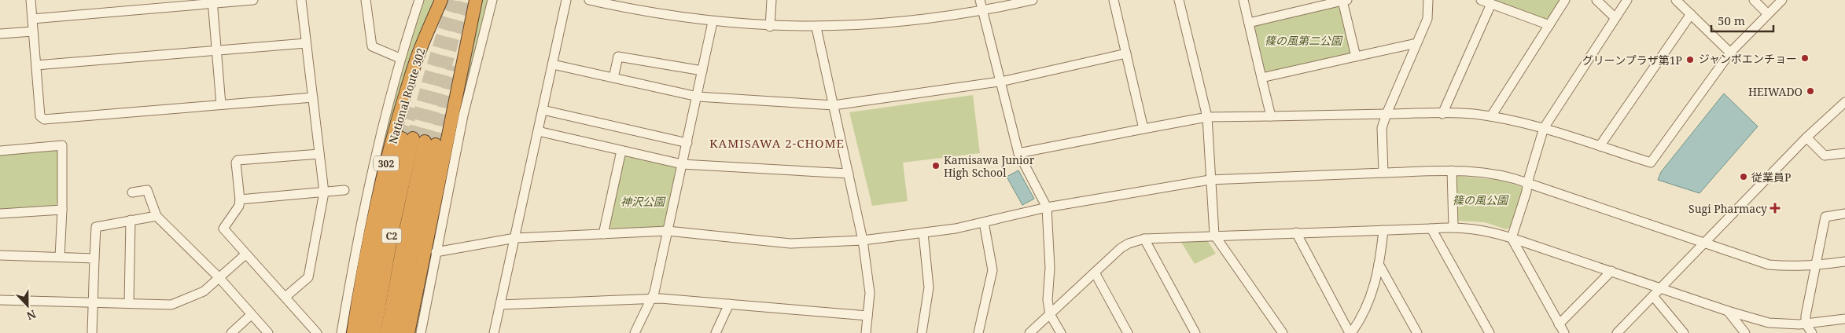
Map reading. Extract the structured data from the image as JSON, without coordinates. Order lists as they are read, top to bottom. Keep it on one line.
{"streets":{"highway":["National Route 302","302","C2"]},"districts":["KAMISAWA 2-CHOME"],"parks":["篠の風第二公園","篠の風公園","神沢公園"],"places":{"other":["ジャンボエンチョー","グリーンプラザ第1P","HEIWADO","Kamisawa Junior High School","従業員P"],"health":["Sugi Pharmacy"]},"scale_bar":"50 m","north":"bottom"}
